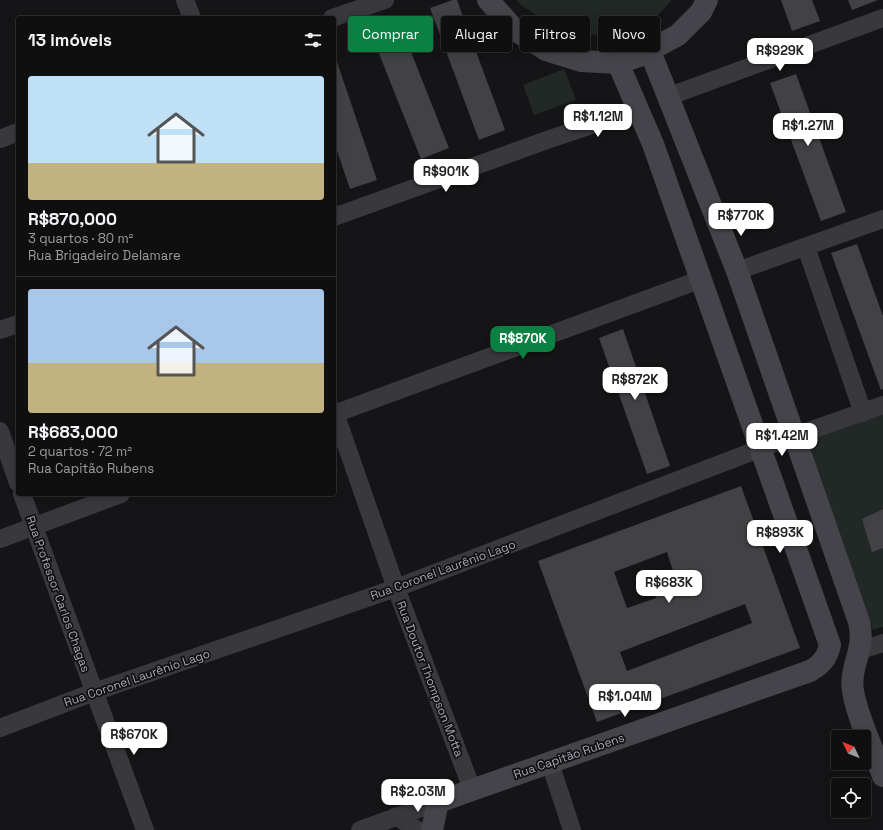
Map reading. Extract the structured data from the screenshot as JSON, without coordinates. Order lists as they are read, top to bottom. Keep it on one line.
{"streets":{"main road":["Rua Capitão Rubens"],"street":["Rua Coronel Laurênio Lago","Rua Professor Carlos Chagas","Rua Doutor Thompson Motta"]},"crossings":[["Rua Coronel Laurênio Lago","Rua Professor Carlos Chagas"],["Rua Coronel Laurênio Lago","Rua Doutor Thompson Motta"],["Rua Coronel Laurênio Lago","Rua Capitão Rubens"],["Rua Doutor Thompson Motta","Rua Capitão Rubens"]],"north":"top left","page":{"chip":["Comprar","Alugar","Filtros","Novo"],"heading":"13 imóveis","price":["R$929K","R$1.12M","R$1.27M","R$901K","R$770K","R$870K","R$872K","R$1.42M","R$893K","R$683K","R$1.04M","R$670K","R$2.03M"],"list":[{"name":"R$870,000","note":"3 quartos · 80 m² · Rua Brigadeiro Delamare"},{"name":"R$683,000","note":"2 quartos · 72 m² · Rua Capitão Rubens"}]}}
